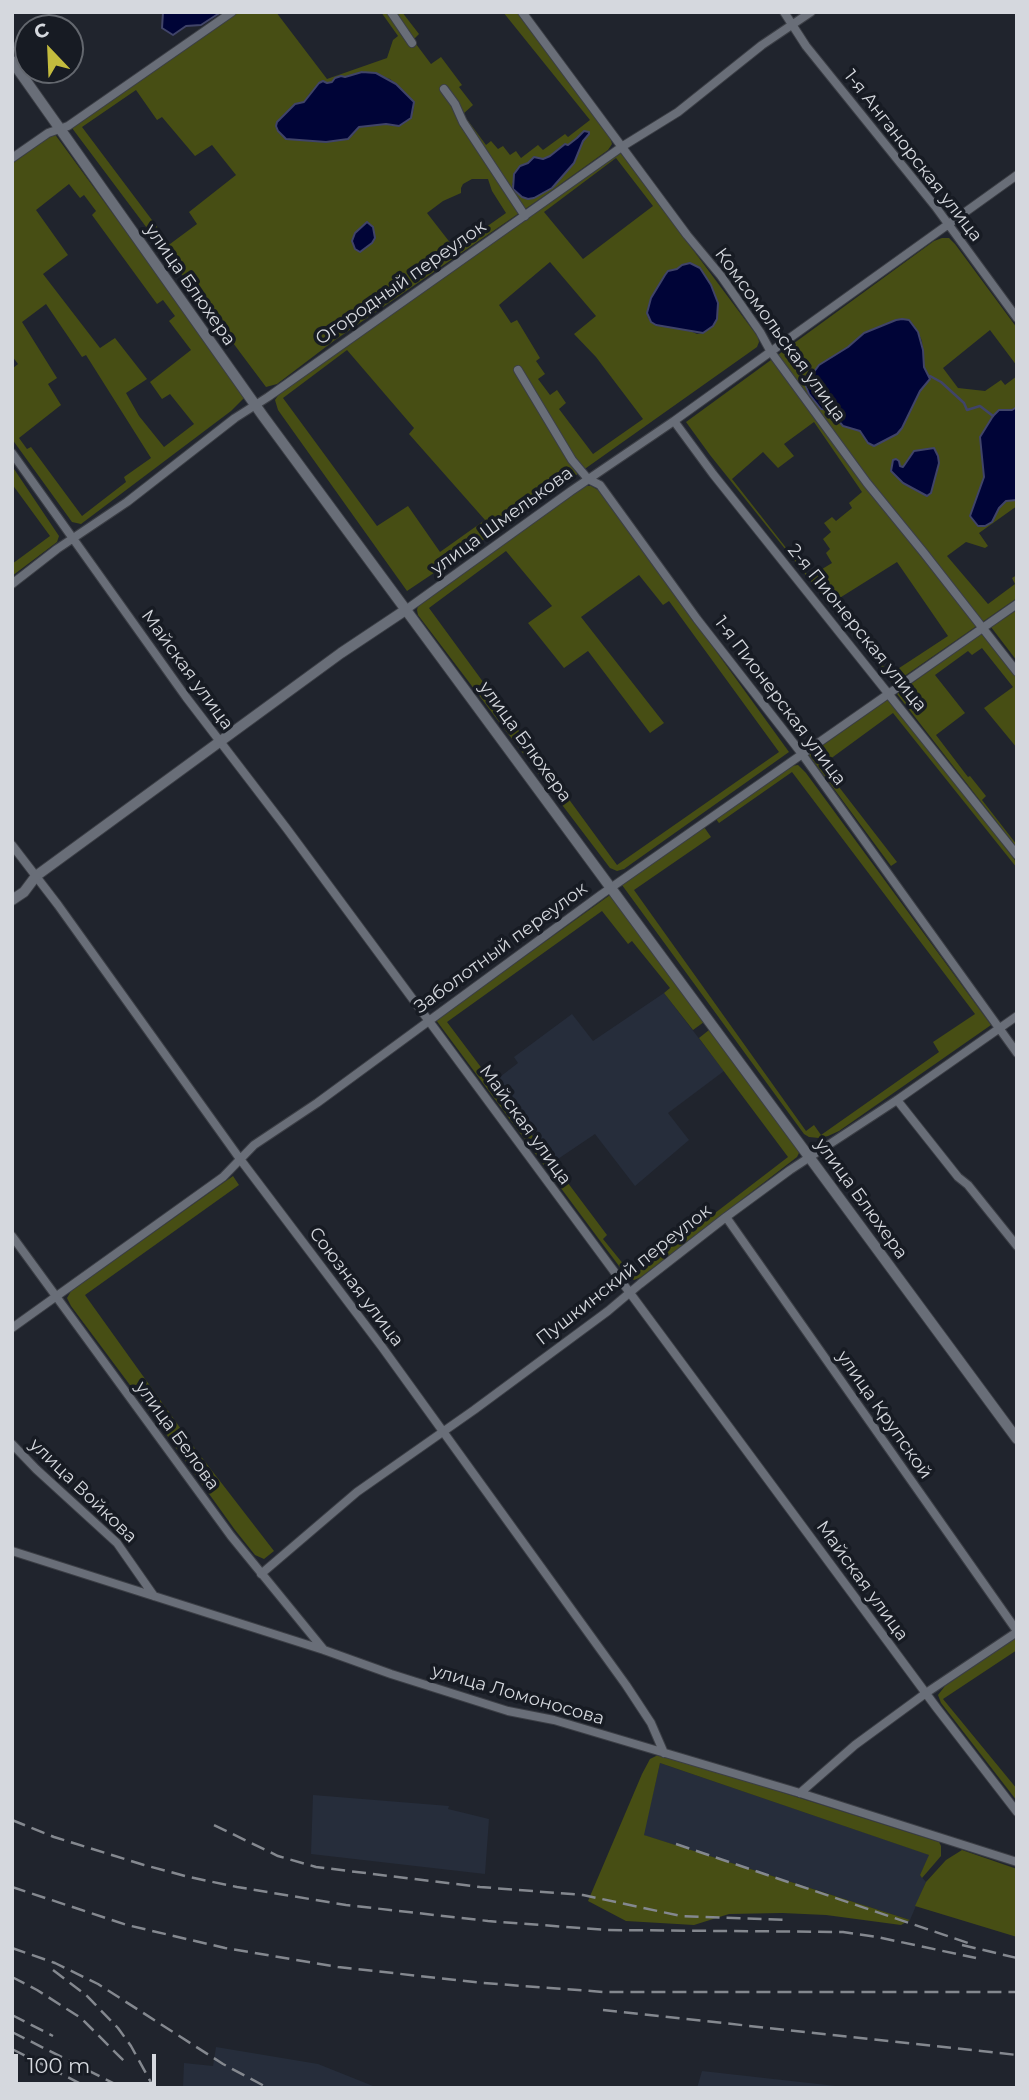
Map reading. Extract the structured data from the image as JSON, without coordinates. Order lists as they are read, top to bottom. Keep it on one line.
{"streets":{"street":["1-я Анганорская улица","Огородный переулок","улица Блюхера","Комсомольская улица","улица Шмелькова","2-я Пионерская улица","Майская улица","1-я Пионерская улица","Заболотный переулок","Пушкинский переулок","Союзная улица","улица Крупской","улица Белова","улица Войкова","улица Ломоносова"]},"crossings":[["1-я Анганорская улица","Огородный переулок"],["1-я Анганорская улица","улица Шмелькова"],["Огородный переулок","улица Блюхера"],["Огородный переулок","Комсомольская улица"],["Огородный переулок","Майская улица"],["улица Блюхера","улица Шмелькова"],["улица Блюхера","Заболотный переулок"],["улица Блюхера","Пушкинский переулок"],["Комсомольская улица","улица Шмелькова"],["Комсомольская улица","Заболотный переулок"],["улица Шмелькова","2-я Пионерская улица"],["улица Шмелькова","Майская улица"],["улица Шмелькова","1-я Пионерская улица"],["улица Шмелькова","Союзная улица"],["2-я Пионерская улица","Заболотный переулок"],["Майская улица","Заболотный переулок"],["Майская улица","Пушкинский переулок"],["1-я Пионерская улица","Заболотный переулок"],["1-я Пионерская улица","Пушкинский переулок"],["Заболотный переулок","Союзная улица"],["Заболотный переулок","улица Белова"],["Пушкинский переулок","Союзная улица"],["Пушкинский переулок","улица Крупской"],["Пушкинский переулок","улица Белова"],["Союзная улица","улица Ломоносова"],["улица Белова","улица Ломоносова"],["улица Войкова","улица Ломоносова"]],"scale_bar":"100 m","north":"top left"}
